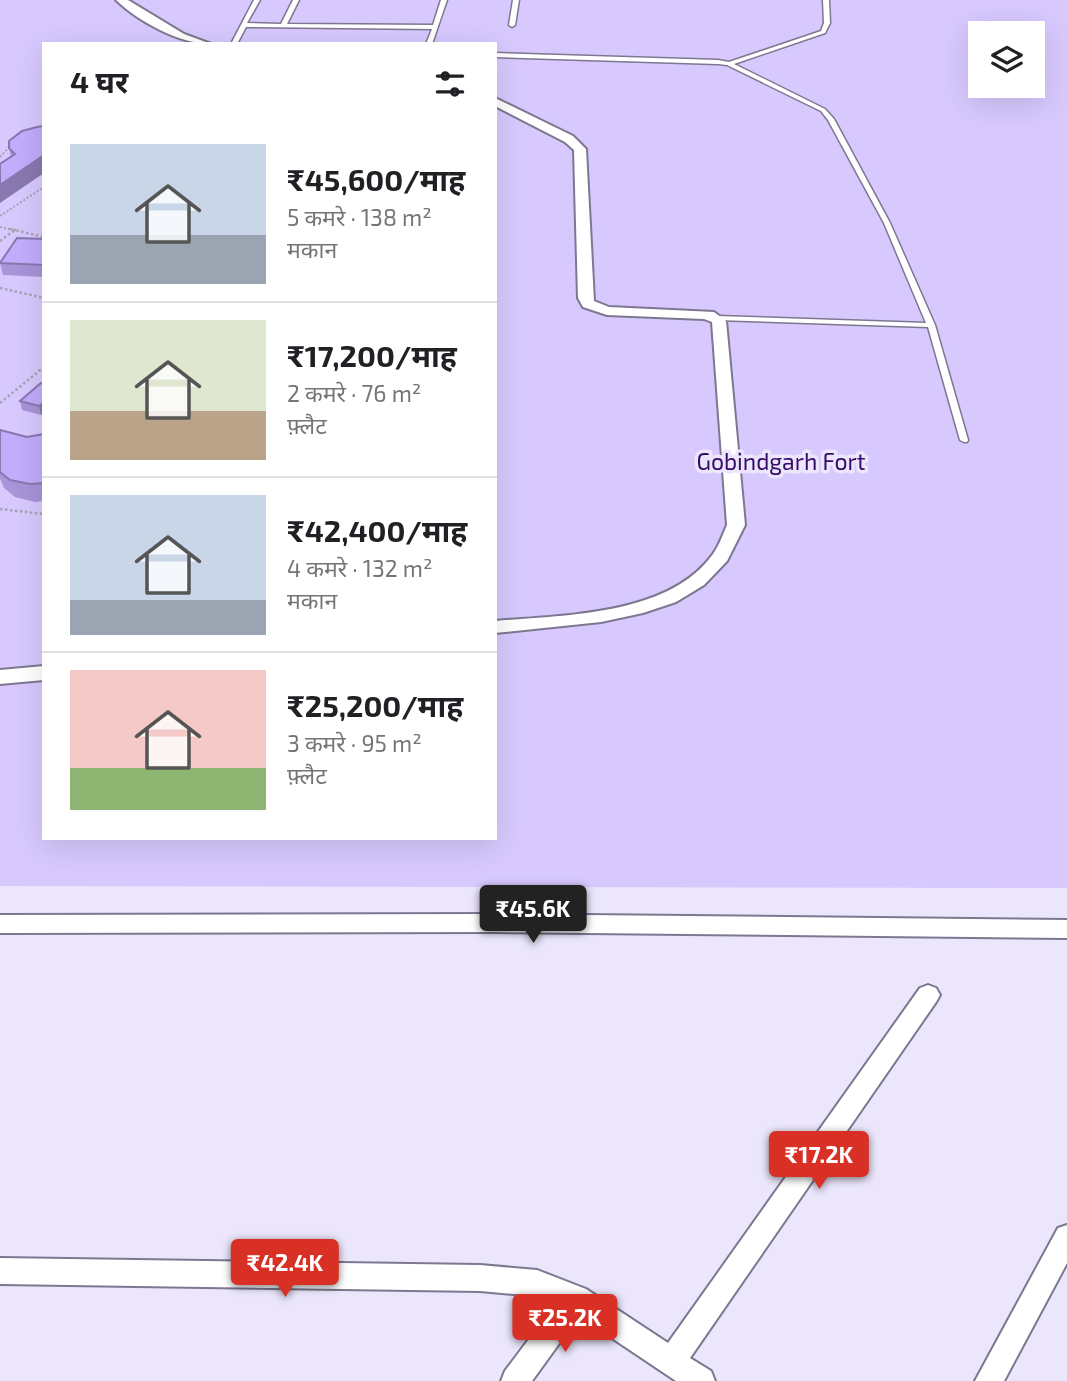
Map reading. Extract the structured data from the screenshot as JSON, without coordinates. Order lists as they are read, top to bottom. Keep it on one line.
{"parks":["Gobindgarh Fort"],"page":{"heading":"4 घर","list":[{"name":"₹45,600/माह","note":"5 कमरे · 138 m² · मकान"},{"name":"₹17,200/माह","note":"2 कमरे · 76 m² · फ़्लैट"},{"name":"₹42,400/माह","note":"4 कमरे · 132 m² · मकान"},{"name":"₹25,200/माह","note":"3 कमरे · 95 m² · फ़्लैट"}],"price":["₹45.6K","₹17.2K","₹42.4K","₹25.2K"]}}
